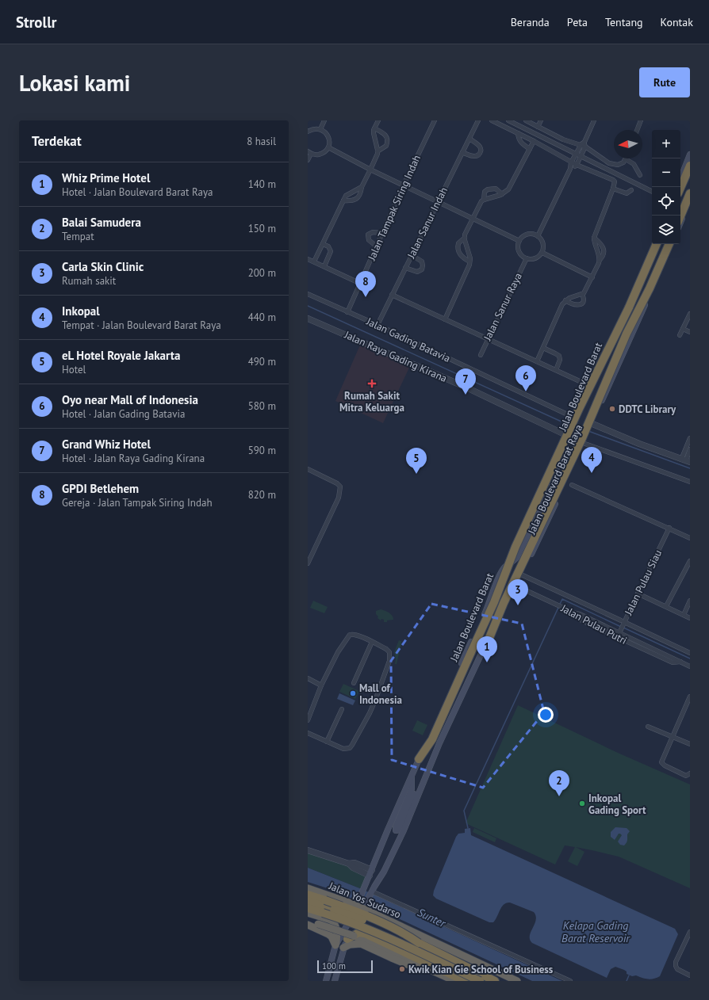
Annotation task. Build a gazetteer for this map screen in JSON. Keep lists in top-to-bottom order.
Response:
{
  "streets": {
    "highway": ["Jalan Yos Sudarso"],
    "main road": ["Jalan Boulevard Barat", "Jalan Boulevard Barat Raya"],
    "street": [
      "Jalan Tampak Siring Indah",
      "Jalan Sanur Indah",
      "Jalan Sanur Raya",
      "Jalan Gading Batavia",
      "Jalan Raya Gading Kirana",
      "Jalan Pulau Siau",
      "Jalan Pulau Putri"
    ]
  },
  "crossings": [
    ["Jalan Tampak Siring Indah", "Jalan Gading Batavia"],
    ["Jalan Sanur Indah", "Jalan Gading Batavia"],
    ["Jalan Gading Batavia", "Jalan Boulevard Barat"],
    ["Jalan Raya Gading Kirana", "Jalan Boulevard Barat"],
    ["Jalan Boulevard Barat Raya", "Jalan Pulau Putri"],
    ["Jalan Pulau Siau", "Jalan Pulau Putri"]
  ],
  "water": ["Sunter", "Kelapa Gading Barat Reservoir"],
  "places": {
    "health": ["Rumah Sakit Mitra Keluarga"],
    "other": [
      "DDTC Library",
      "Mall of Indonesia",
      "Inkopal Gading Sport",
      "Kwik Kian Gie School of Business"
    ]
  },
  "scale_bar": "100 m",
  "north": "left",
  "page": {
    "header": "Strollr",
    "nav": [
      "Beranda",
      "Peta",
      "Tentang",
      "Kontak"
    ],
    "buttons": "Rute",
    "title": "Lokasi kami",
    "heading": ["Terdekat", "8 hasil"],
    "map_buttons": ["+", "−"],
    "list": [
      {
        "mark": "1",
        "name": "Whiz Prime Hotel",
        "note": "Hotel · Jalan Boulevard Barat Raya",
        "value": "140 m"
      },
      {
        "mark": "2",
        "name": "Balai Samudera",
        "note": "Tempat",
        "value": "150 m"
      },
      {
        "mark": "3",
        "name": "Carla Skin Clinic",
        "note": "Rumah sakit",
        "value": "200 m"
      },
      {
        "mark": "4",
        "name": "Inkopal",
        "note": "Tempat · Jalan Boulevard Barat Raya",
        "value": "440 m"
      },
      {
        "mark": "5",
        "name": "eL Hotel Royale Jakarta",
        "note": "Hotel",
        "value": "490 m"
      },
      {
        "mark": "6",
        "name": "Oyo near Mall of Indonesia",
        "note": "Hotel · Jalan Gading Batavia",
        "value": "580 m"
      },
      {
        "mark": "7",
        "name": "Grand Whiz Hotel",
        "note": "Hotel · Jalan Raya Gading Kirana",
        "value": "590 m"
      },
      {
        "mark": "8",
        "name": "GPDI Betlehem",
        "note": "Gereja · Jalan Tampak Siring Indah",
        "value": "820 m"
      }
    ],
    "pins": [
      "8",
      "6",
      "7",
      "4",
      "5",
      "3",
      "1",
      "2"
    ],
    "scale": "100 m"
  }
}
